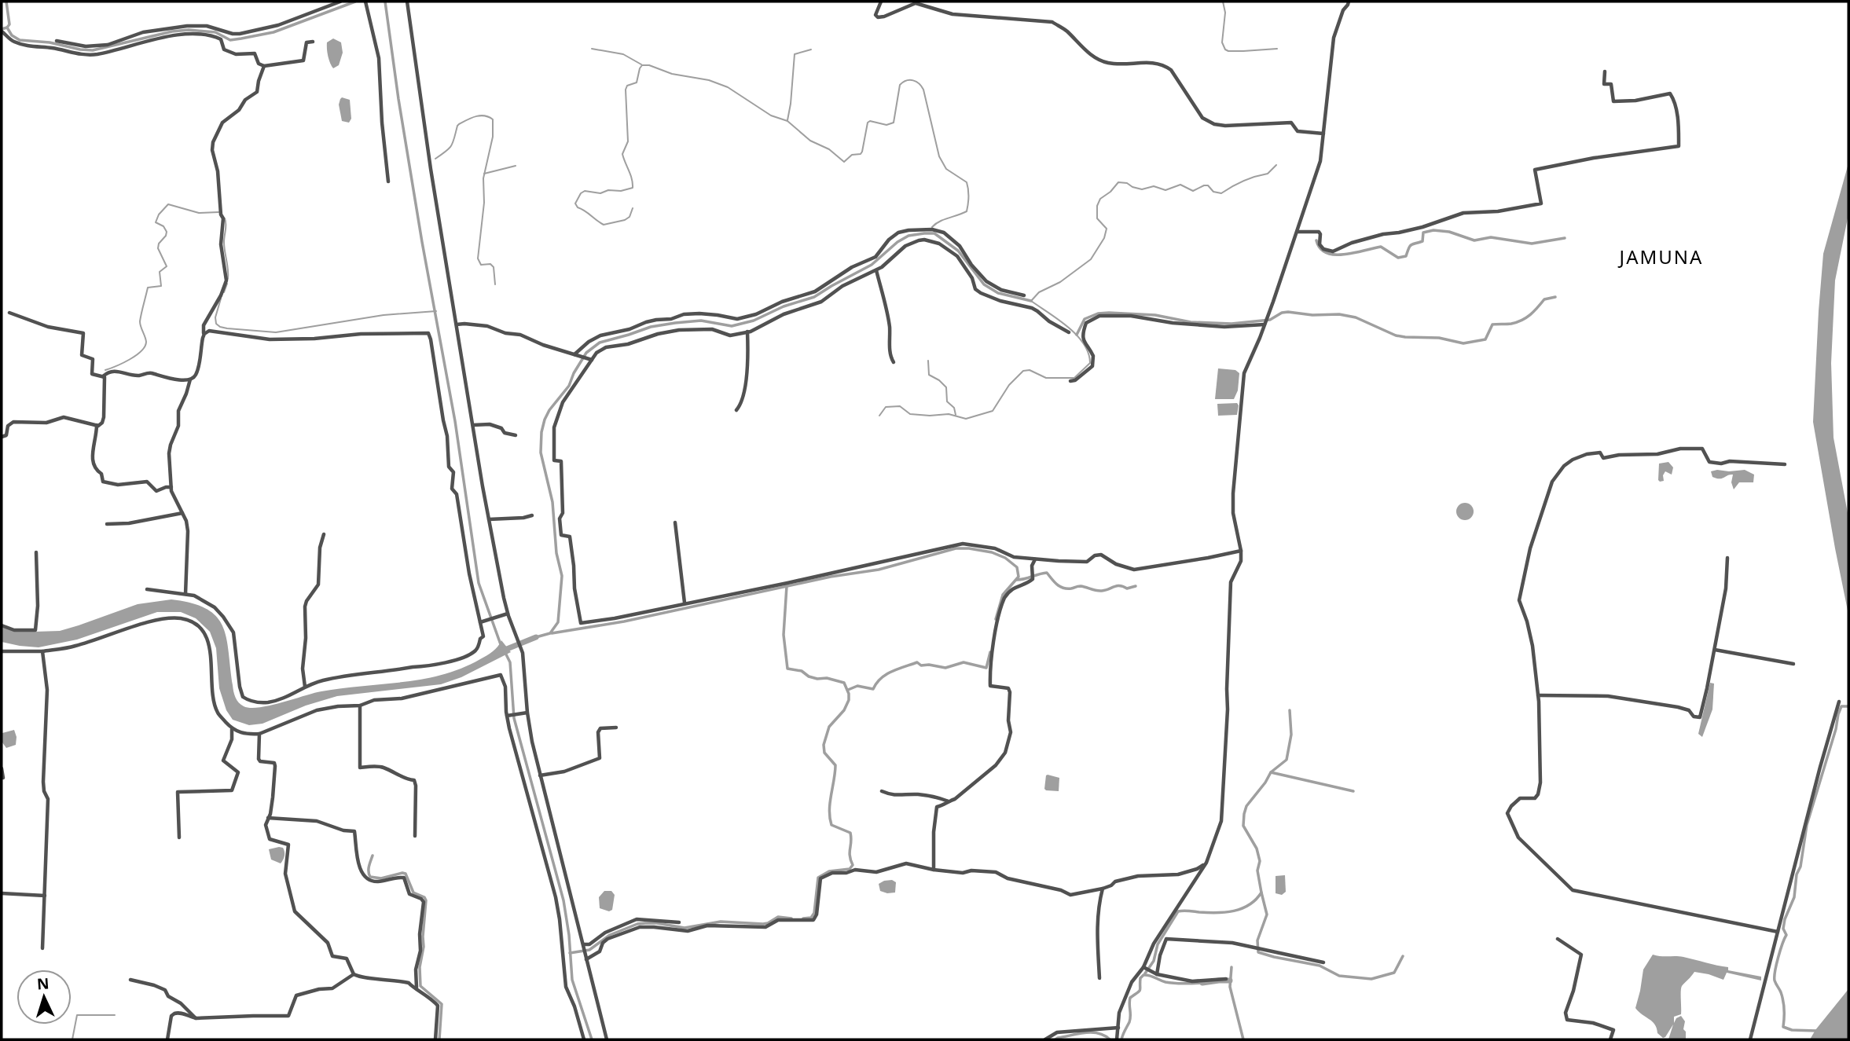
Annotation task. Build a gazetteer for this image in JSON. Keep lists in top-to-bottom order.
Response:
{
  "districts": ["JAMUNA"],
  "north": "top"
}
